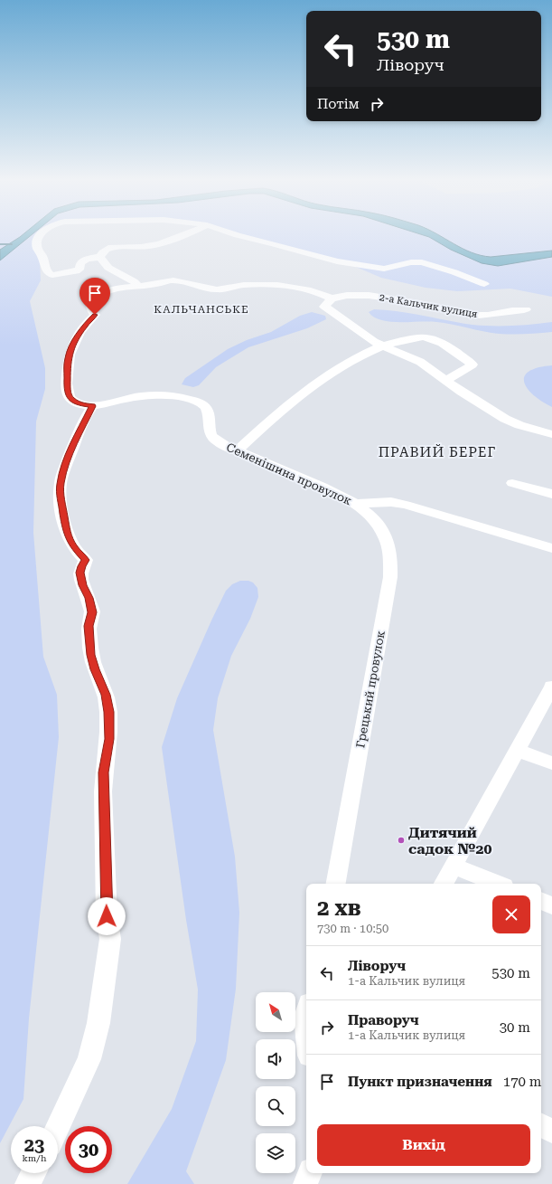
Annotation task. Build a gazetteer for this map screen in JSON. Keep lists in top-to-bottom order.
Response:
{
  "streets": {
    "street": ["2-а Кальчик вулиця", "Семенішина провулок", "Грецький провулок"]
  },
  "crossings": [
    ["2-а Кальчик вулиця", "Семенішина провулок"],
    ["Семенішина провулок", "Грецький провулок"]
  ],
  "districts": ["КАЛЬЧАНСЬКЕ", "ПРАВИЙ БЕРЕГ"],
  "places": ["Дитячий садок №20"],
  "north": "top left",
  "page": {
    "turn": ["530 m", "Ліворуч"],
    "then": "Потім",
    "heading": ["2 хв", "730 m · 10:50"],
    "list": [
      {
        "name": "Ліворуч",
        "note": "1-а Кальчик вулиця",
        "value": "530 m"
      },
      {
        "name": "Праворуч",
        "note": "1-а Кальчик вулиця",
        "value": "30 m"
      },
      {
        "name": "Пункт призначення",
        "value": "170 m"
      }
    ],
    "buttons": "Вихід",
    "speed": "23 km/h",
    "limit": "30"
  }
}
